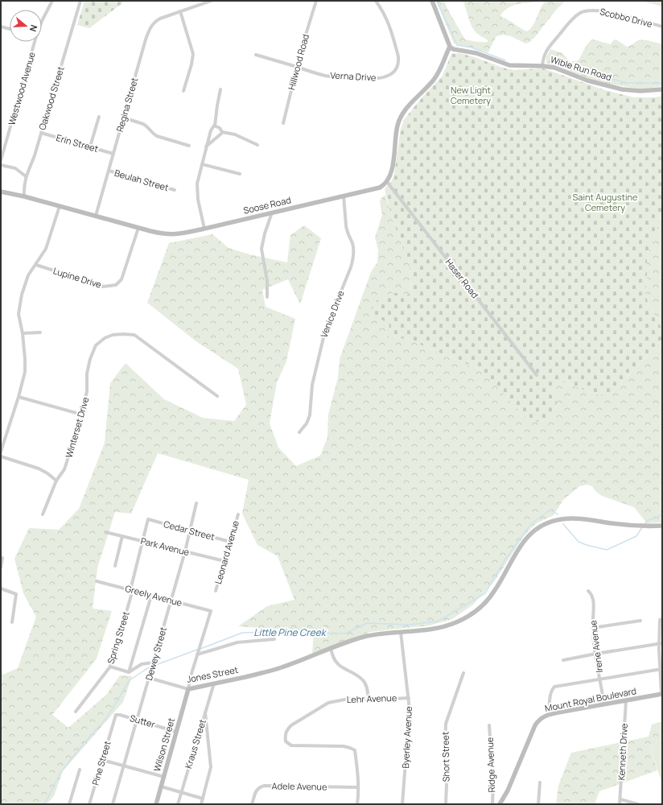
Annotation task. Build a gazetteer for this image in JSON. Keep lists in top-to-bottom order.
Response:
{
  "streets": {
    "street": [
      "Scobbo Drive",
      "Hillwood Road",
      "Wible Run Road",
      "Verna Drive",
      "Westwood Avenue",
      "Oakwood Street",
      "Regina Street",
      "Erin Street",
      "Beulah Street",
      "Soose Road",
      "Lupine Drive",
      "Haser Road",
      "Venice Drive",
      "Winterset Drive",
      "Cedar Street",
      "Park Avenue",
      "Leonard Avenue",
      "Greely Avenue",
      "Spring Street",
      "Irene Avenue",
      "Dewey Street",
      "Jones Street",
      "Lehr Avenue",
      "Mount Royal Boulevard",
      "Sutter",
      "Byerley Avenue",
      "Kraus Street",
      "Wilson Street",
      "Kenneth Drive",
      "Short Street",
      "Pine Street",
      "Ridge Avenue",
      "Adele Avenue"
    ]
  },
  "crossings": [
    ["Scobbo Drive", "Wible Run Road"],
    ["Hillwood Road", "Verna Drive"],
    ["Oakwood Street", "Erin Street"],
    ["Oakwood Street", "Soose Road"],
    ["Regina Street", "Erin Street"],
    ["Regina Street", "Beulah Street"],
    ["Regina Street", "Soose Road"],
    ["Soose Road", "Lupine Drive"],
    ["Soose Road", "Haser Road"],
    ["Soose Road", "Venice Drive"],
    ["Cedar Street", "Leonard Avenue"],
    ["Cedar Street", "Spring Street"],
    ["Cedar Street", "Dewey Street"],
    ["Park Avenue", "Leonard Avenue"],
    ["Park Avenue", "Spring Street"],
    ["Park Avenue", "Dewey Street"],
    ["Greely Avenue", "Spring Street"],
    ["Greely Avenue", "Dewey Street"],
    ["Irene Avenue", "Mount Royal Boulevard"],
    ["Dewey Street", "Jones Street"],
    ["Dewey Street", "Sutter"],
    ["Jones Street", "Byerley Avenue"],
    ["Jones Street", "Kraus Street"],
    ["Jones Street", "Wilson Street"],
    ["Lehr Avenue", "Byerley Avenue"],
    ["Lehr Avenue", "Adele Avenue"],
    ["Mount Royal Boulevard", "Kenneth Drive"],
    ["Sutter", "Wilson Street"],
    ["Sutter", "Pine Street"]
  ],
  "water": ["Little Pine Creek"],
  "parks": ["New Light Cemetery", "Saint Augustine Cemetery"],
  "north": "right"
}
